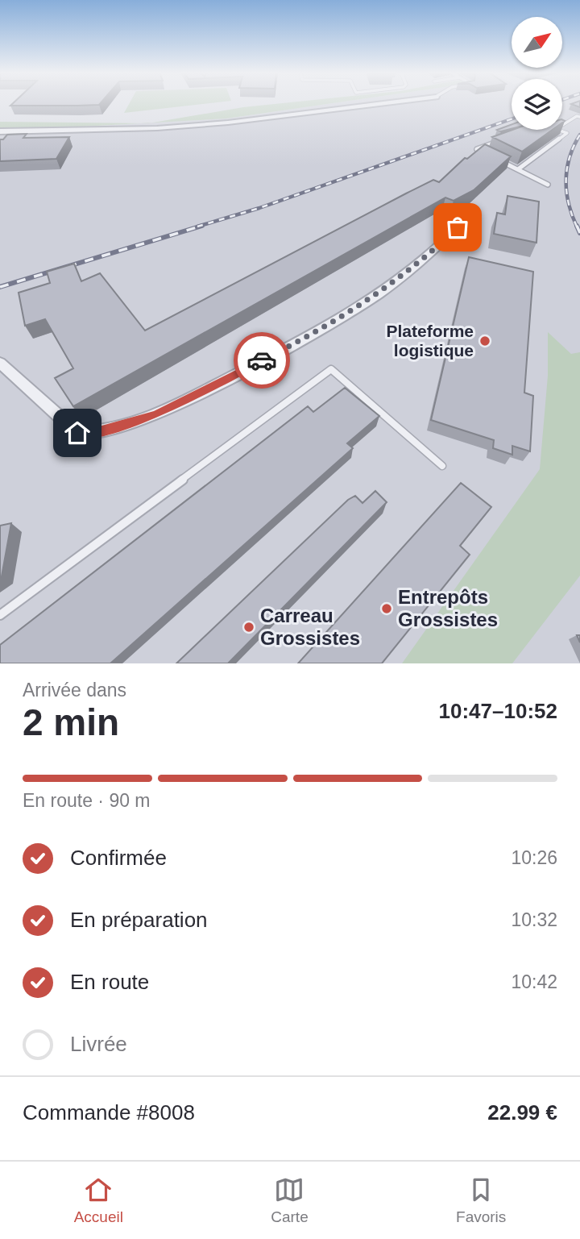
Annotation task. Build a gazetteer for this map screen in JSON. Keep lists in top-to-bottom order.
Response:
{
  "places": ["Plateforme logistique", "Entrepôts Grossistes", "Carreau Grossistes"],
  "north": "top right",
  "page": {
    "heading": ["2 min", "Arrivée dans", "10:47–10:52"],
    "panel": ["Commande #8008", "22.99 €"],
    "bar": "En route · 90 m",
    "list": [
      ["Confirmée", "10:26"],
      ["En préparation", "10:32"],
      ["En route", "10:42"],
      "Livrée"
    ],
    "tabs": ["Accueil", "Carte", "Favoris"]
  }
}
